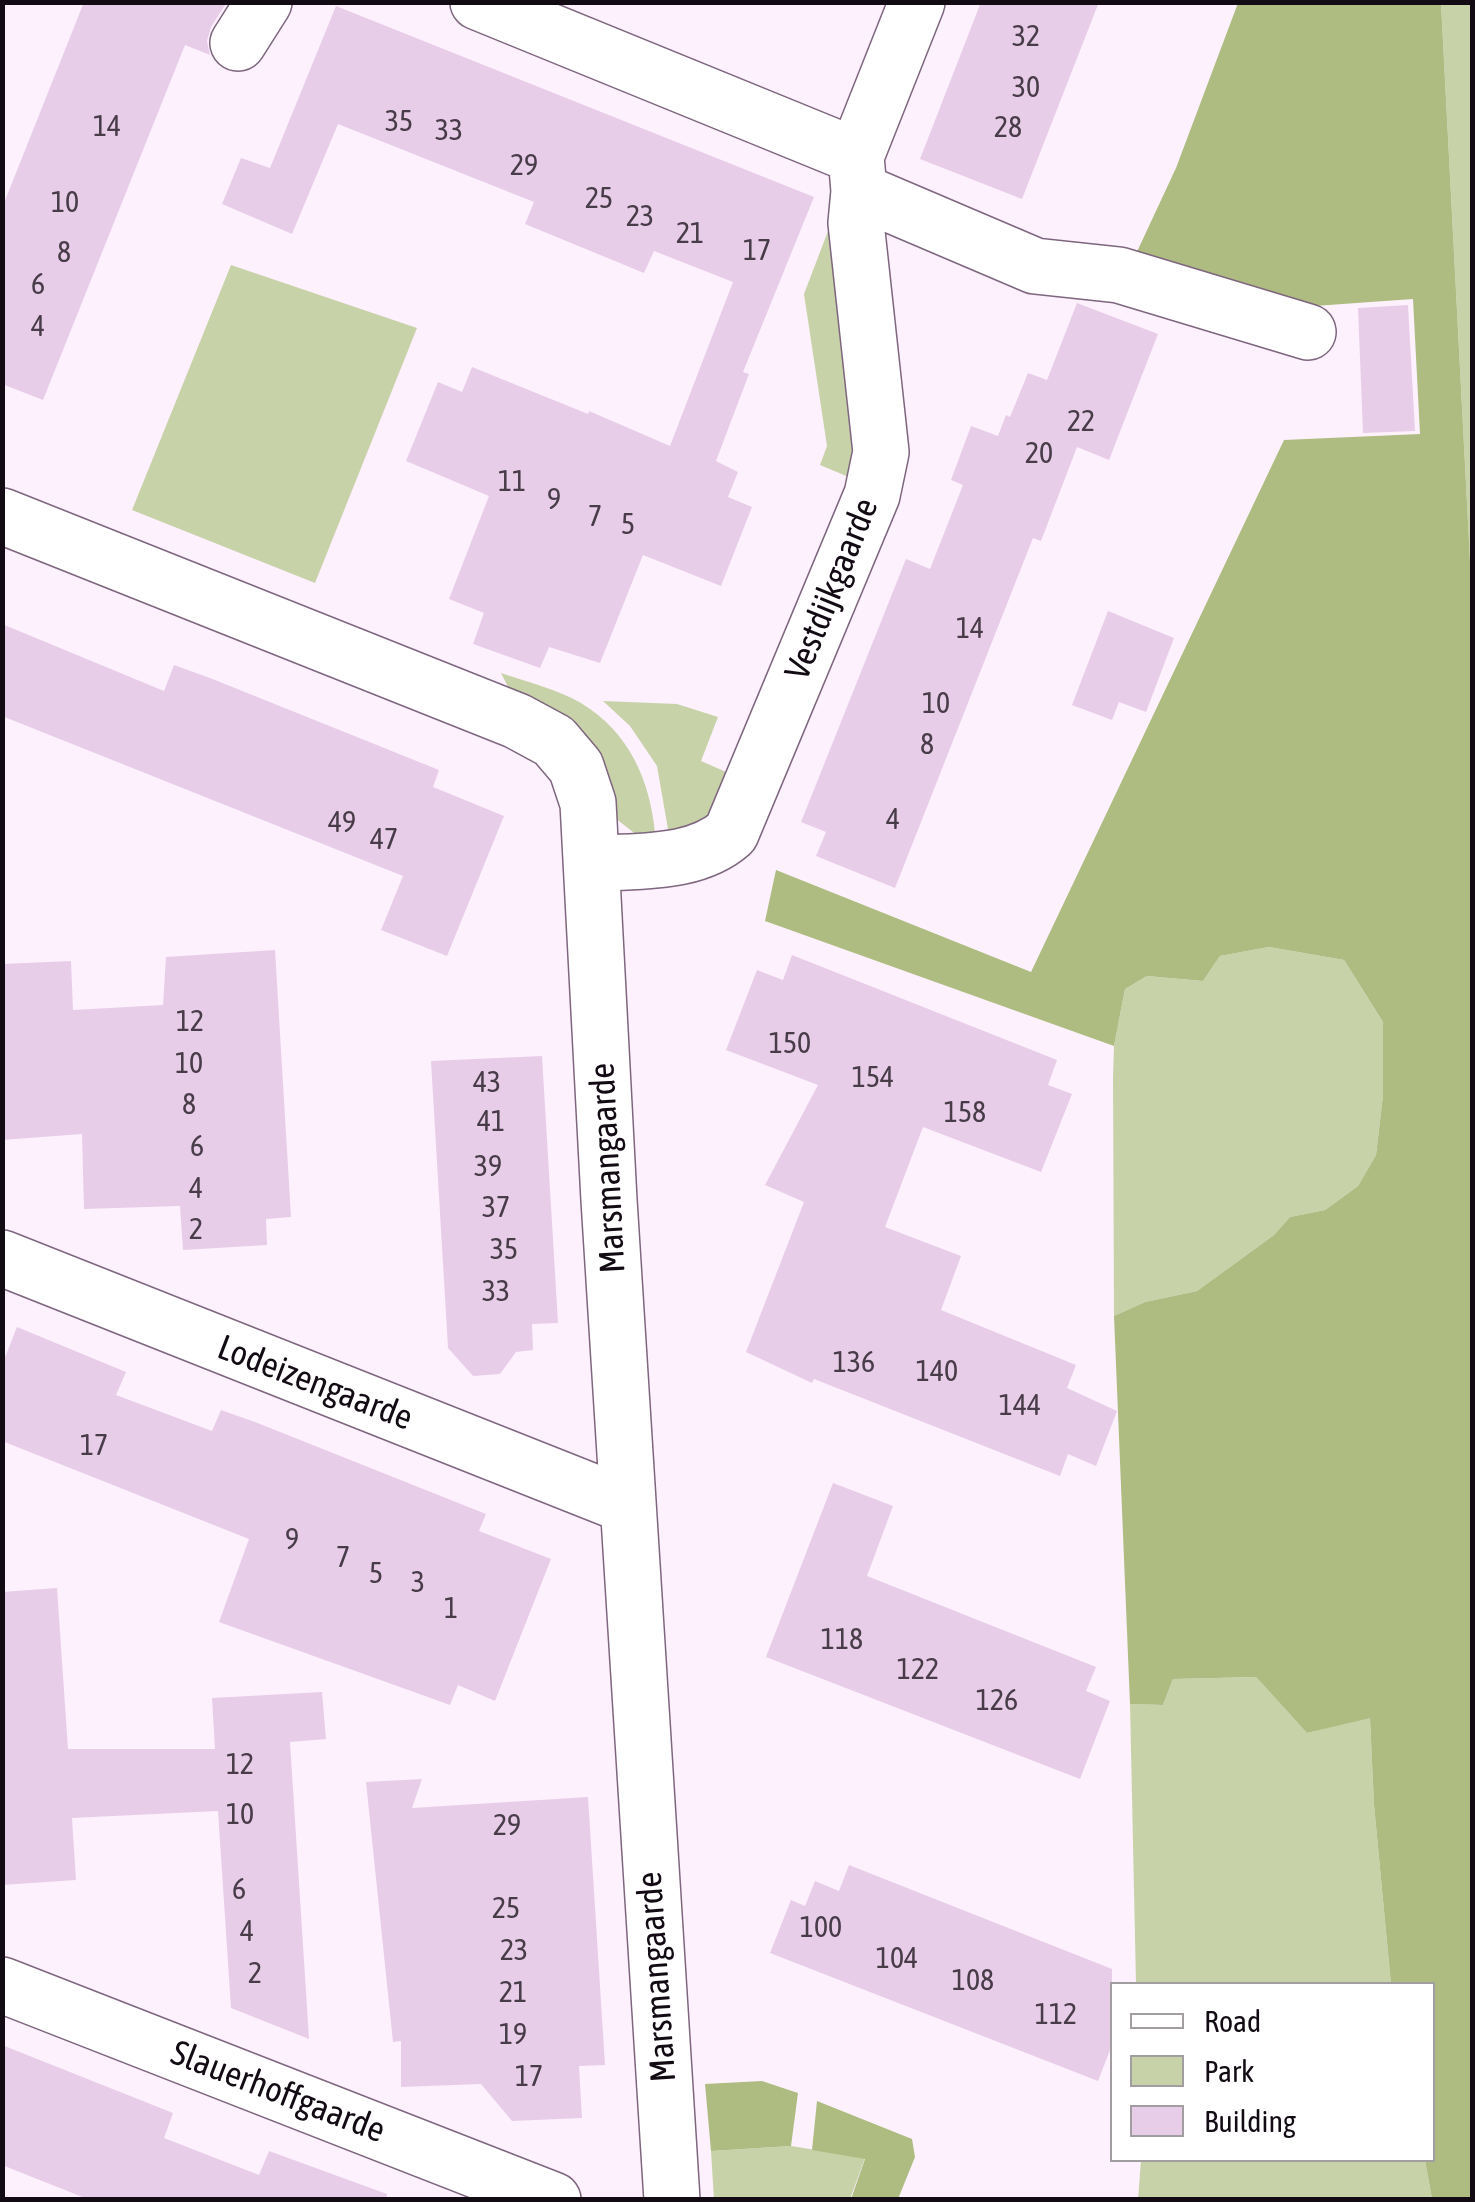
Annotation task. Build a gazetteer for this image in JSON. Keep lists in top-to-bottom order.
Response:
{
  "streets": {
    "street": [
      "Vestdijkgaarde",
      "Marsmangaarde",
      "Lodeizengaarde",
      "Slauerhoffgaarde"
    ]
  },
  "crossings": [
    ["Vestdijkgaarde", "Marsmangaarde"],
    ["Marsmangaarde", "Lodeizengaarde"]
  ],
  "house_numbers": [
    "32",
    "30",
    "35",
    "14",
    "28",
    "33",
    "29",
    "25",
    "10",
    "23",
    "21",
    "17",
    "8",
    "6",
    "4",
    "22",
    "20",
    "11",
    "9",
    "7",
    "5",
    "14",
    "10",
    "8",
    "4",
    "49",
    "47",
    "12",
    "150",
    "10",
    "154",
    "43",
    "8",
    "158",
    "41",
    "6",
    "39",
    "4",
    "37",
    "2",
    "35",
    "33",
    "136",
    "140",
    "144",
    "17",
    "9",
    "7",
    "5",
    "3",
    "1",
    "118",
    "122",
    "126",
    "12",
    "10",
    "29",
    "6",
    "25",
    "100",
    "4",
    "23",
    "104",
    "2",
    "108",
    "21",
    "112",
    "19",
    "17"
  ],
  "legend": ["Road", "Park", "Building"]
}
